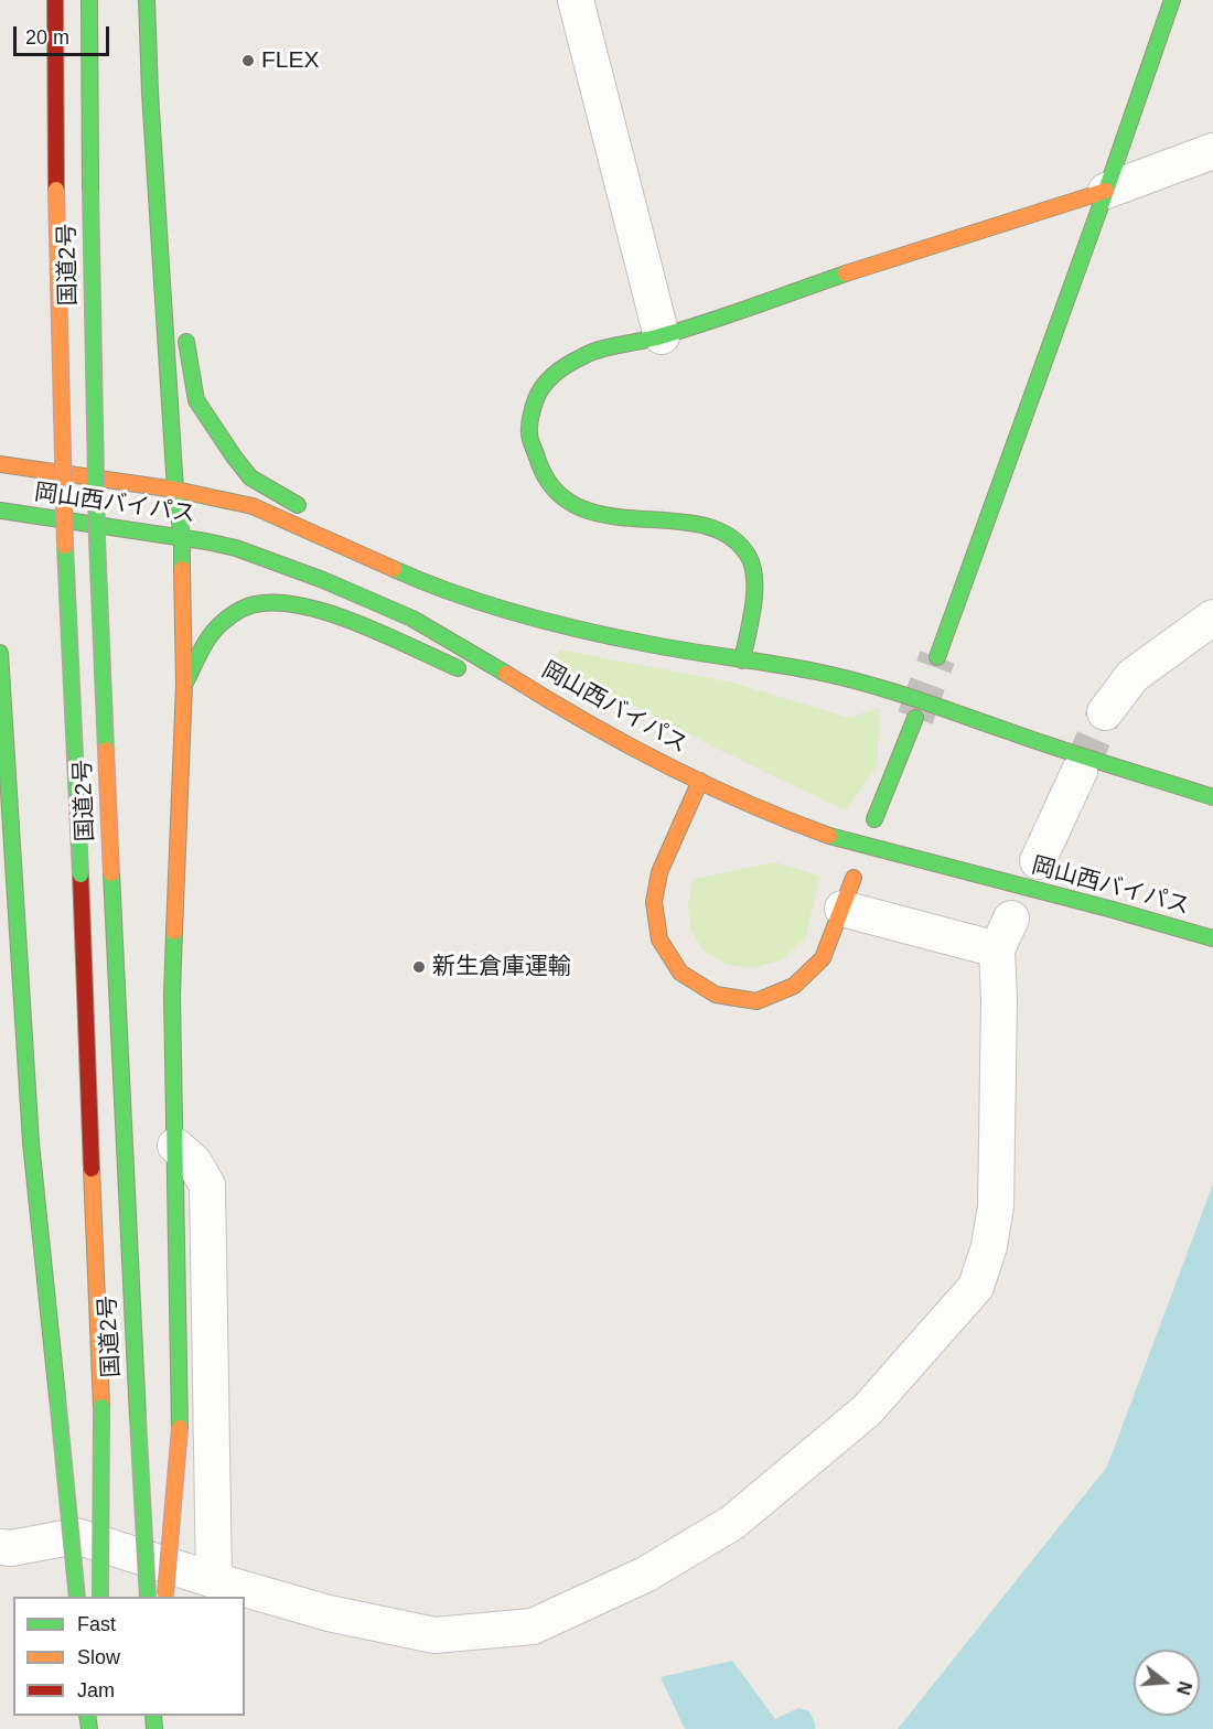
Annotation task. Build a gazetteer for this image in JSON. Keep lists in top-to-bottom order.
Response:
{
  "streets": {
    "main road": ["国道2号", "岡山西バイパス"]
  },
  "places": ["FLEX", "新生倉庫運輸"],
  "legend": ["Fast", "Slow", "Jam"],
  "scale_bar": "20 m",
  "north": "right"
}
